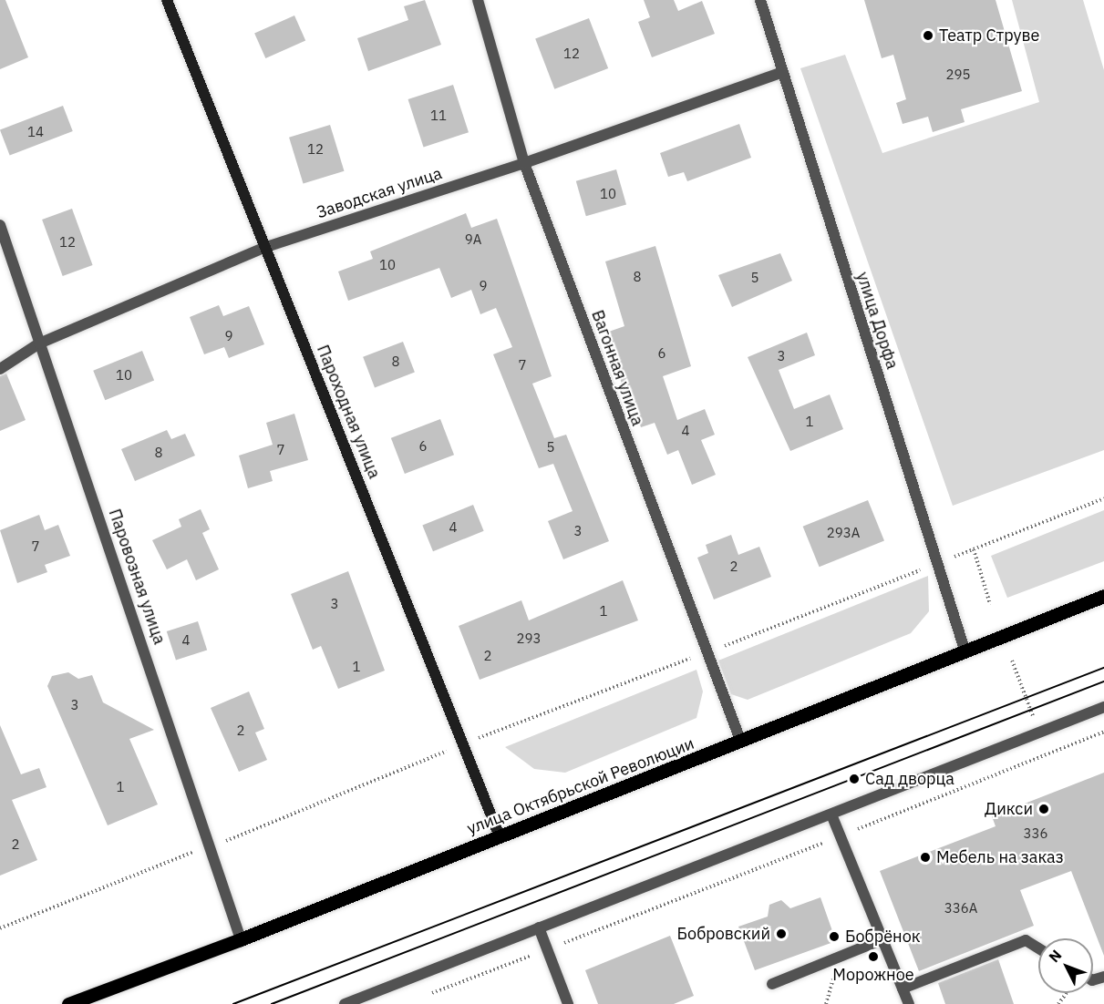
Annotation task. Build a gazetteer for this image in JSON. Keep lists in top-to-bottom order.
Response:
{
  "streets": {
    "main road": ["Пароходная улица", "улица Октябрьской Революции"],
    "street": [
      "Заводская улица",
      "улица Дорфа",
      "Вагонная улица",
      "Паровозная улица"
    ]
  },
  "crossings": [
    ["Заводская улица", "улица Дорфа"],
    ["Заводская улица", "Вагонная улица"],
    ["Заводская улица", "Пароходная улица"],
    ["Заводская улица", "Паровозная улица"],
    ["улица Дорфа", "улица Октябрьской Революции"],
    ["Вагонная улица", "улица Октябрьской Революции"],
    ["Пароходная улица", "улица Октябрьской Революции"],
    ["Паровозная улица", "улица Октябрьской Революции"]
  ],
  "places": [
    "Театр Струве",
    "Сад дворца",
    "Дикси",
    "Мебель на заказ",
    "Бобровский",
    "Бобрёнок",
    "Морожное"
  ],
  "house_numbers": [
    "12",
    "295",
    "11",
    "14",
    "12",
    "10",
    "9А",
    "12",
    "10",
    "8",
    "5",
    "9",
    "9",
    "6",
    "3",
    "8",
    "7",
    "10",
    "1",
    "4",
    "6",
    "5",
    "7",
    "8",
    "4",
    "3",
    "293А",
    "7",
    "2",
    "3",
    "1",
    "293",
    "4",
    "2",
    "1",
    "3",
    "2",
    "1",
    "336",
    "2",
    "336А"
  ],
  "north": "top left"
}
